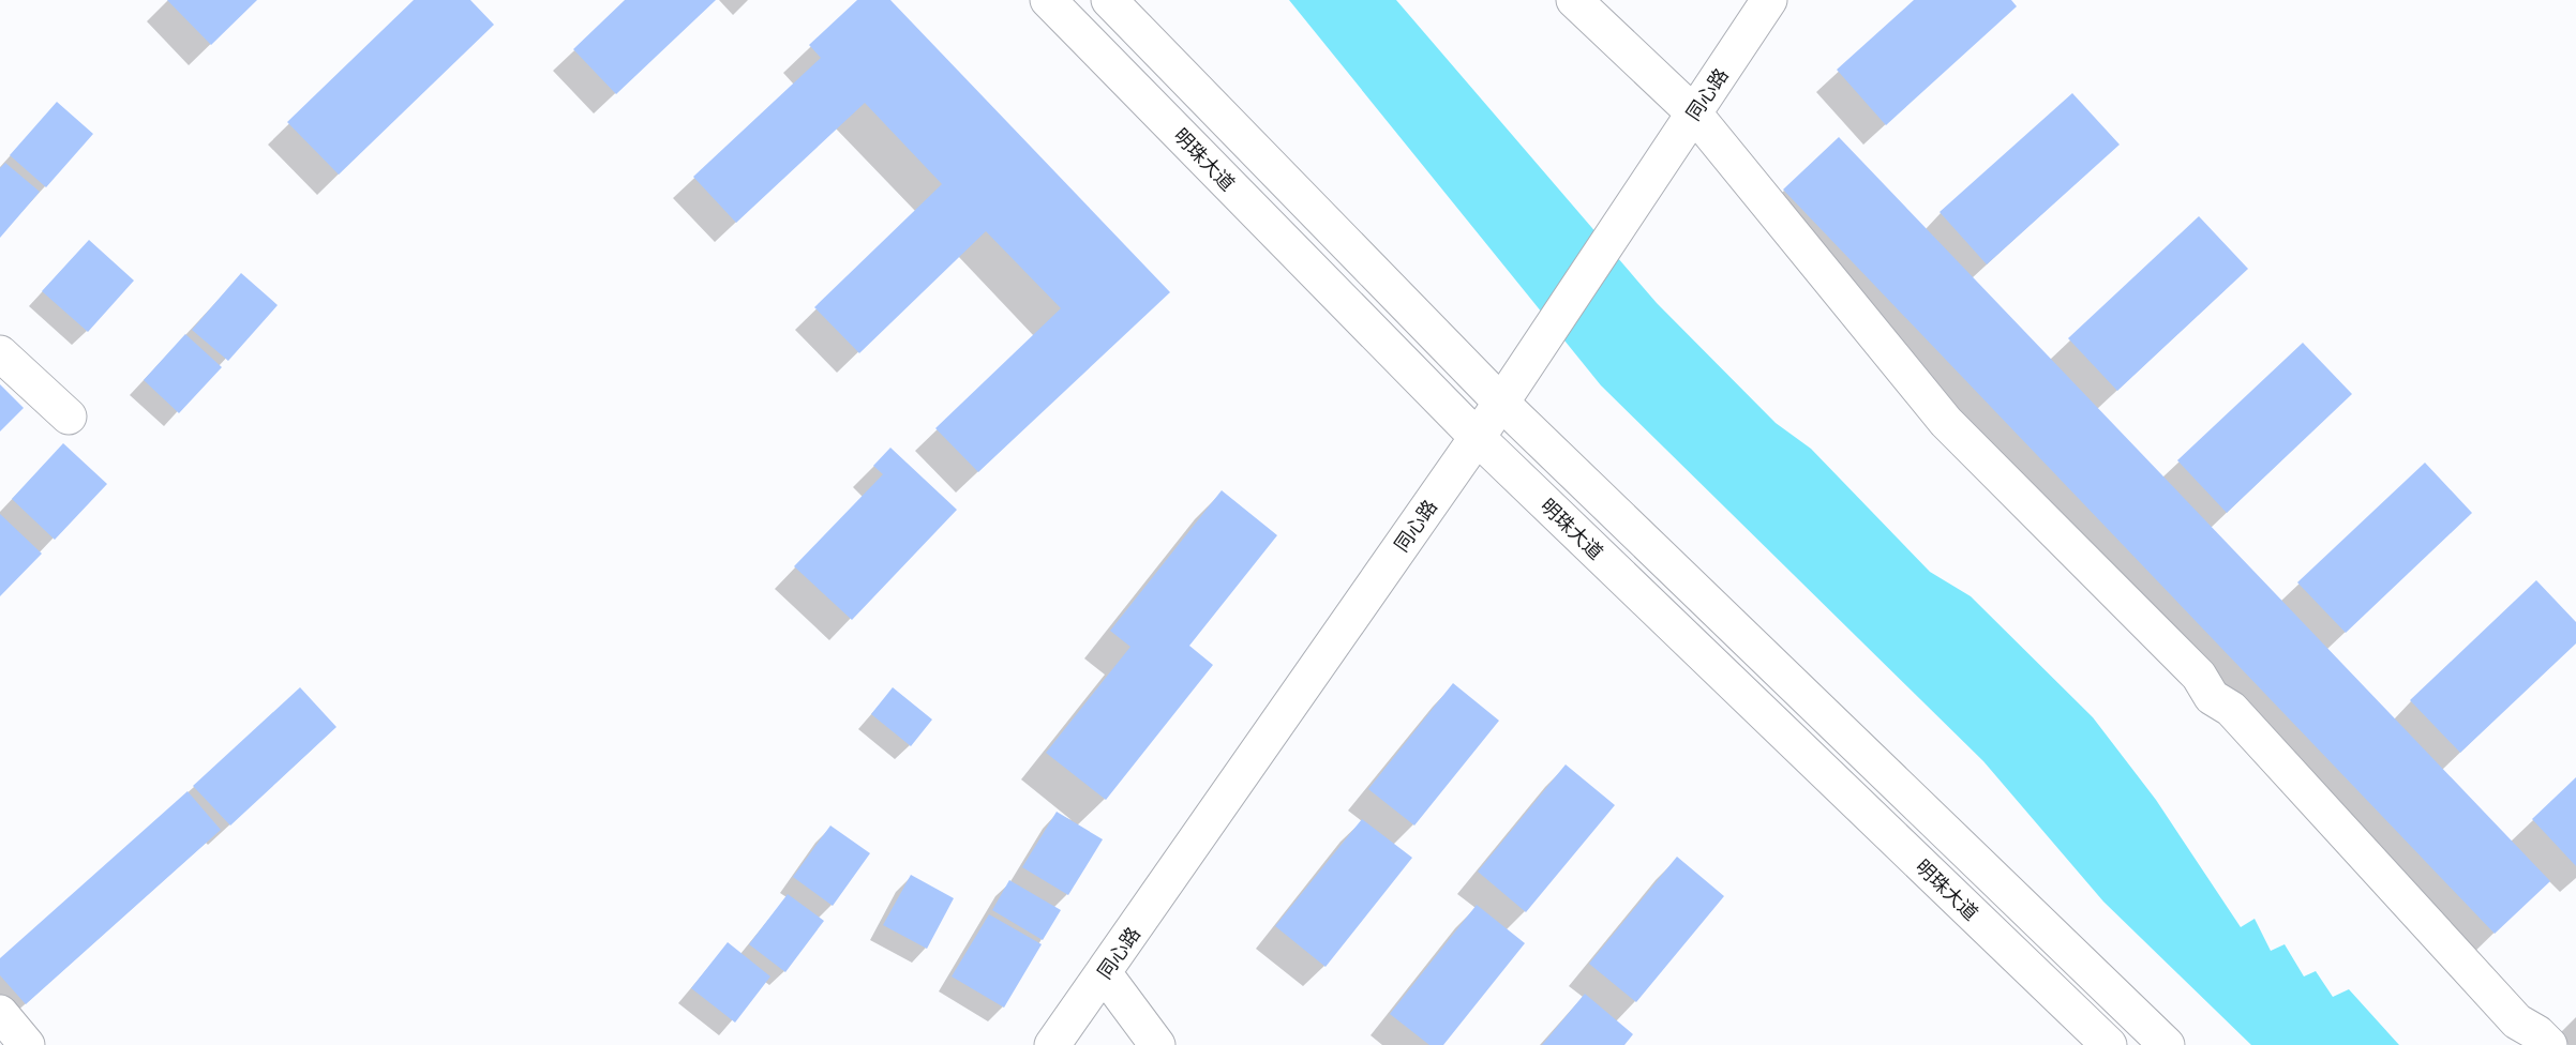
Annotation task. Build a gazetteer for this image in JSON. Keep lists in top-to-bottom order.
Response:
{
  "streets": {
    "main road": ["同心路", "明珠大道"]
  },
  "crossings": [
    ["同心路", "明珠大道"]
  ]
}
